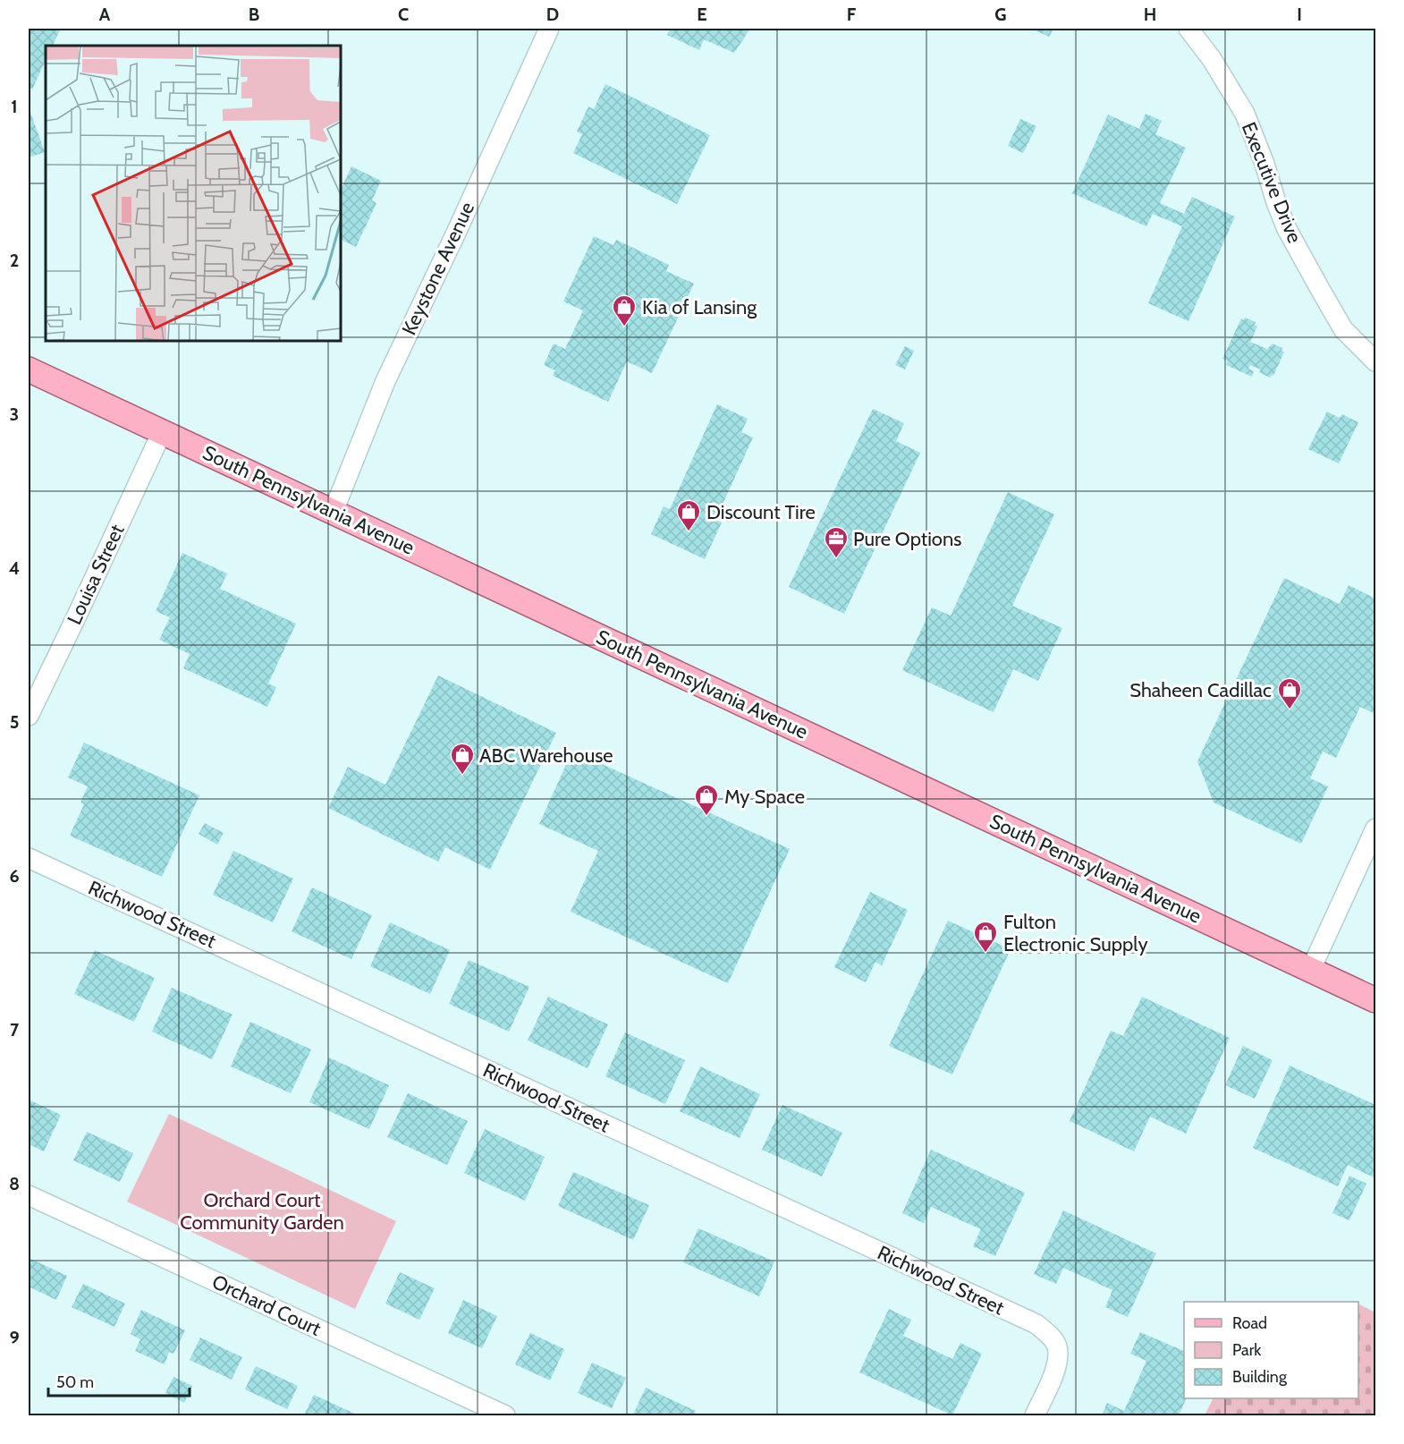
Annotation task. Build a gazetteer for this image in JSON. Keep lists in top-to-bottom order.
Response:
{
  "streets": {
    "main road": ["South Pennsylvania Avenue"],
    "street": [
      "Executive Drive",
      "Keystone Avenue",
      "Louisa Street",
      "Richwood Street",
      "Orchard Court"
    ]
  },
  "crossings": [
    ["Keystone Avenue", "South Pennsylvania Avenue"],
    ["South Pennsylvania Avenue", "Louisa Street"]
  ],
  "parks": ["Orchard Court Community Garden"],
  "places": {
    "shop": [
      "Kia of Lansing",
      "Discount Tire",
      "Shaheen Cadillac",
      "ABC Warehouse",
      "My Space",
      "Fulton Electronic Supply"
    ],
    "office": ["Pure Options"]
  },
  "legend": ["Road", "Park", "Building"],
  "scale_bar": "50 m",
  "grid": {
    "columns": [
      "A",
      "B",
      "C",
      "D",
      "E",
      "F",
      "G",
      "H",
      "I"
    ],
    "rows": [
      "1",
      "2",
      "3",
      "4",
      "5",
      "6",
      "7",
      "8",
      "9"
    ]
  }
}
